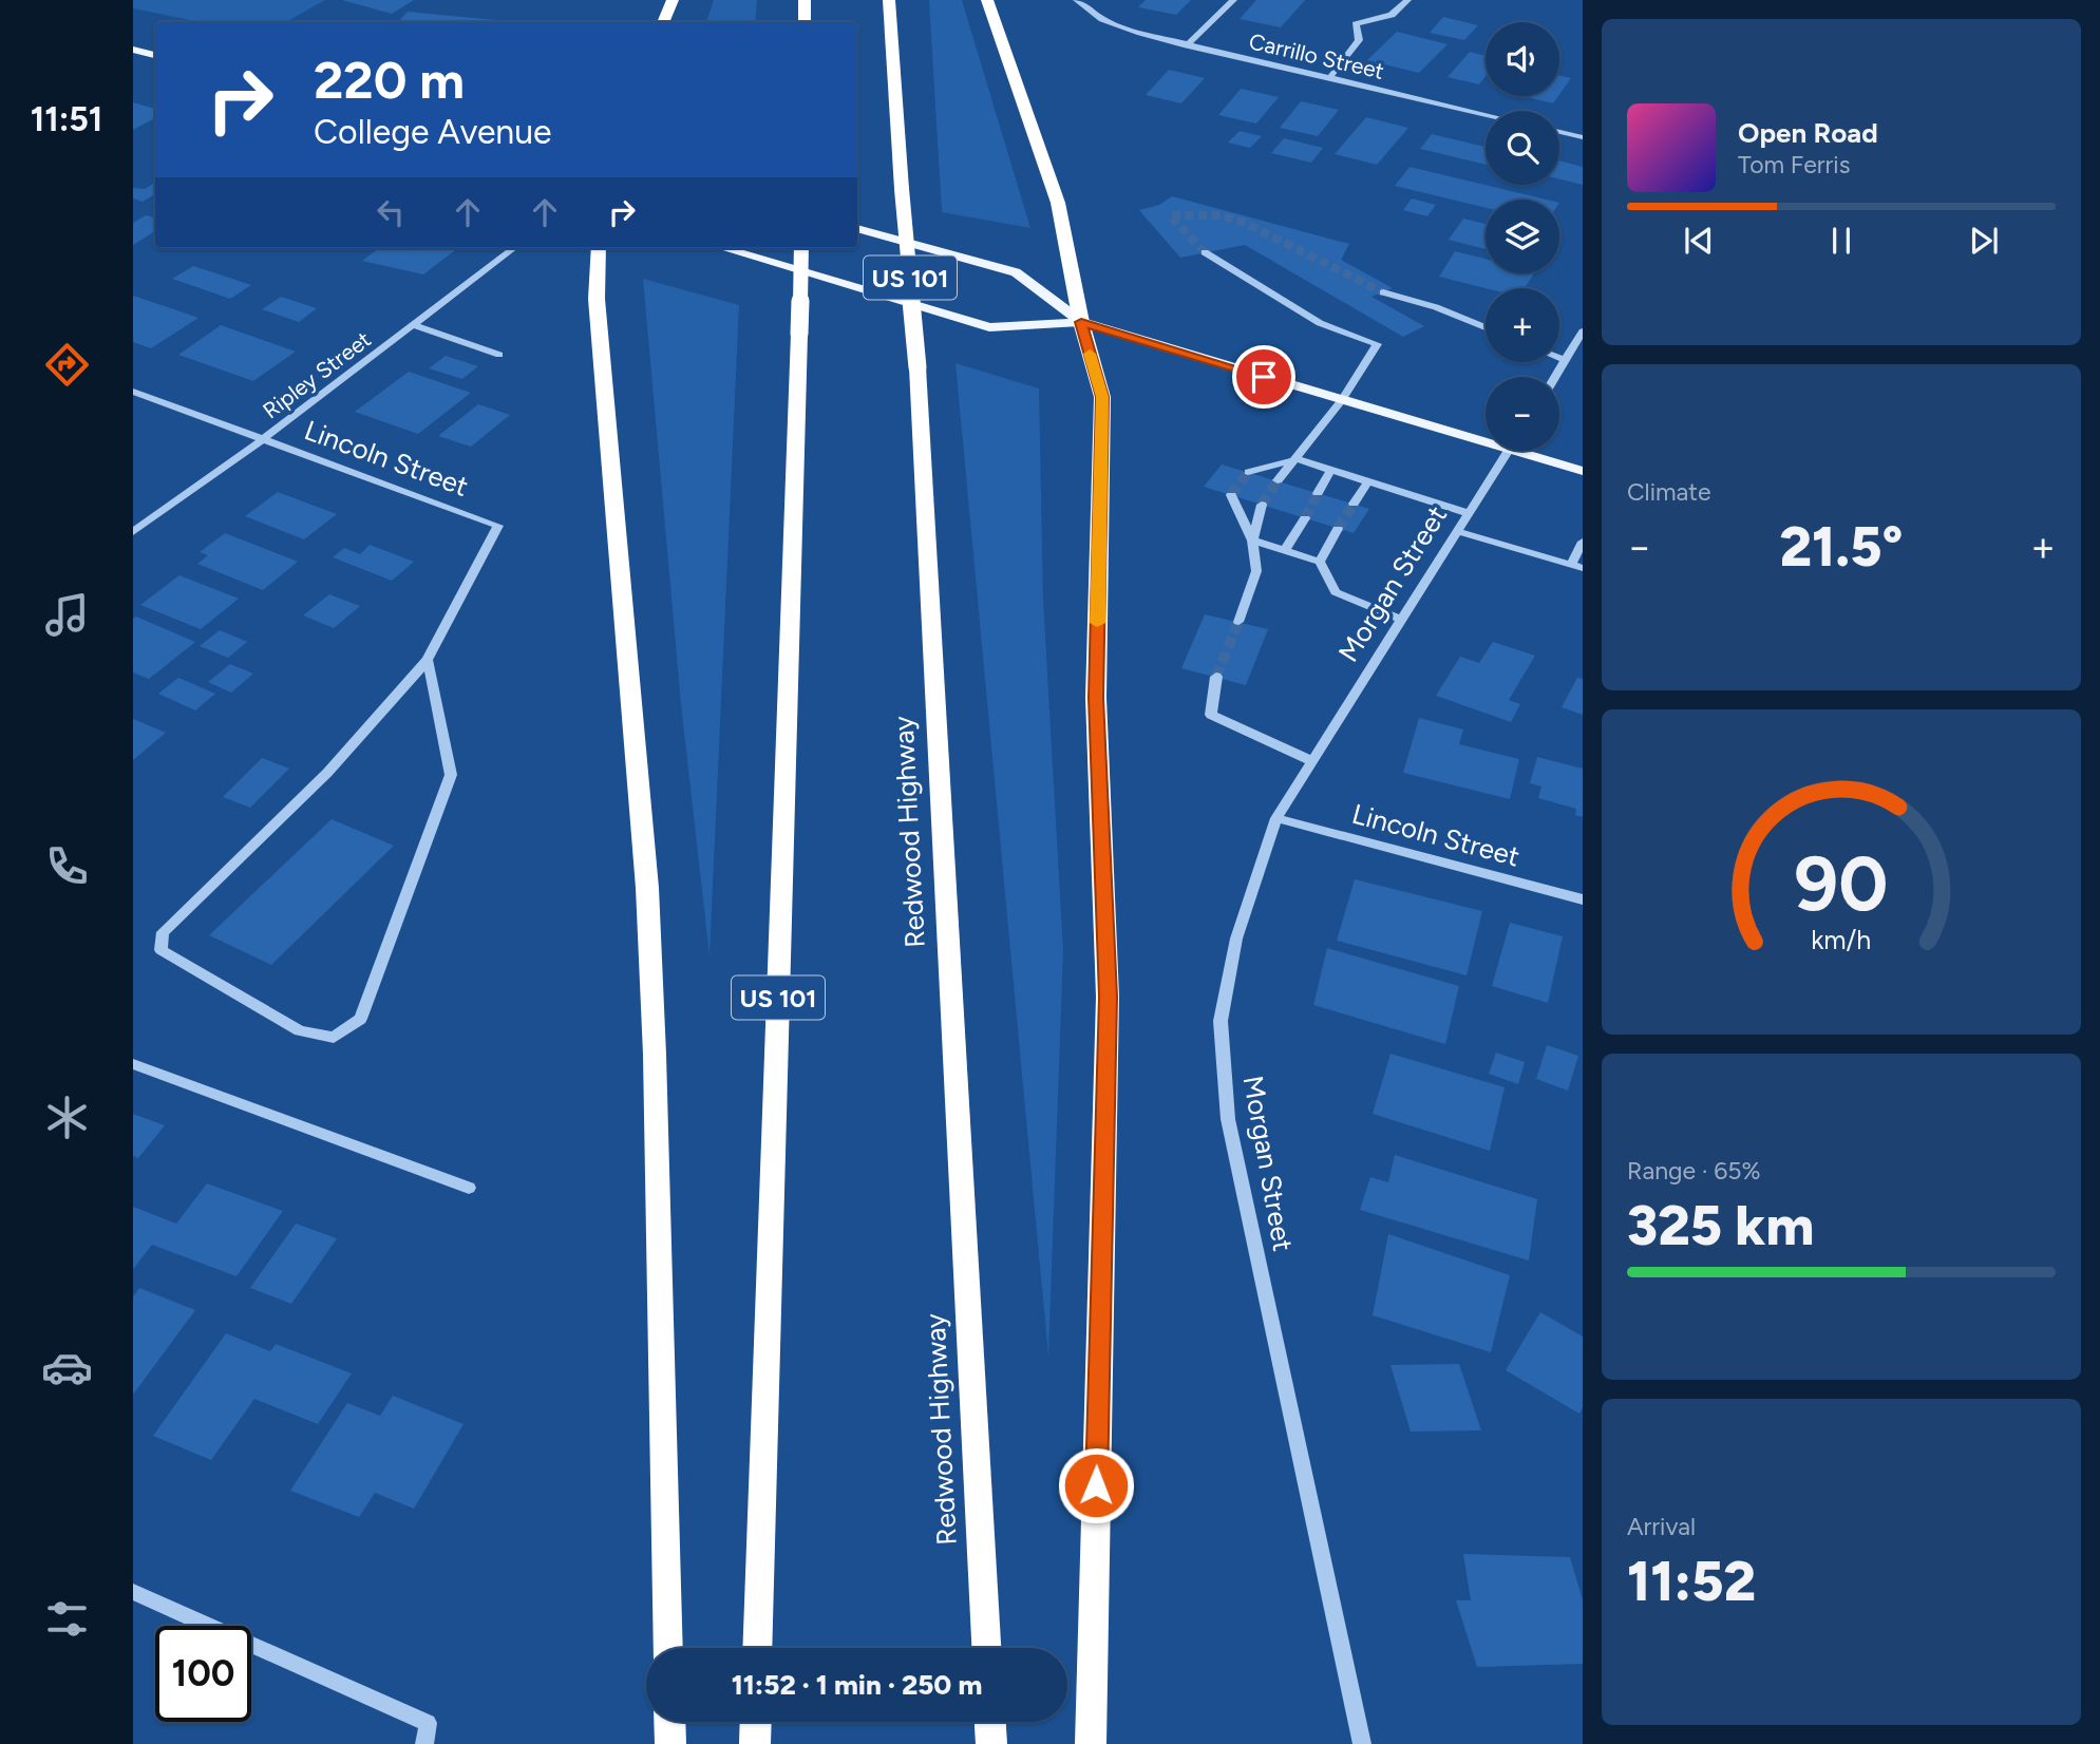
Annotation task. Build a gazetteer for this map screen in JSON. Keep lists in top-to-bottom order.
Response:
{
  "streets": {
    "highway": ["US 101", "Redwood Highway"],
    "street": [
      "Carrillo Street",
      "Ripley Street",
      "Lincoln Street",
      "Morgan Street"
    ]
  },
  "crossings": [
    ["Ripley Street", "Lincoln Street"],
    ["Lincoln Street", "Morgan Street"]
  ],
  "page": {
    "tabs": "11:51",
    "map_buttons": ["+", "−"],
    "turn": ["220 m", "College Avenue"],
    "song": ["Open Road", "Tom Ferris"],
    "tile": [
      "Climate",
      ["Range · 65%", "325 km"],
      ["Arrival", "11:52"]
    ],
    "heat": ["−", "21.5°", "+"],
    "limit": "100",
    "trip": "11:52 · 1 min · 250 m",
    "gauge": ["90", "km/h"]
  }
}
